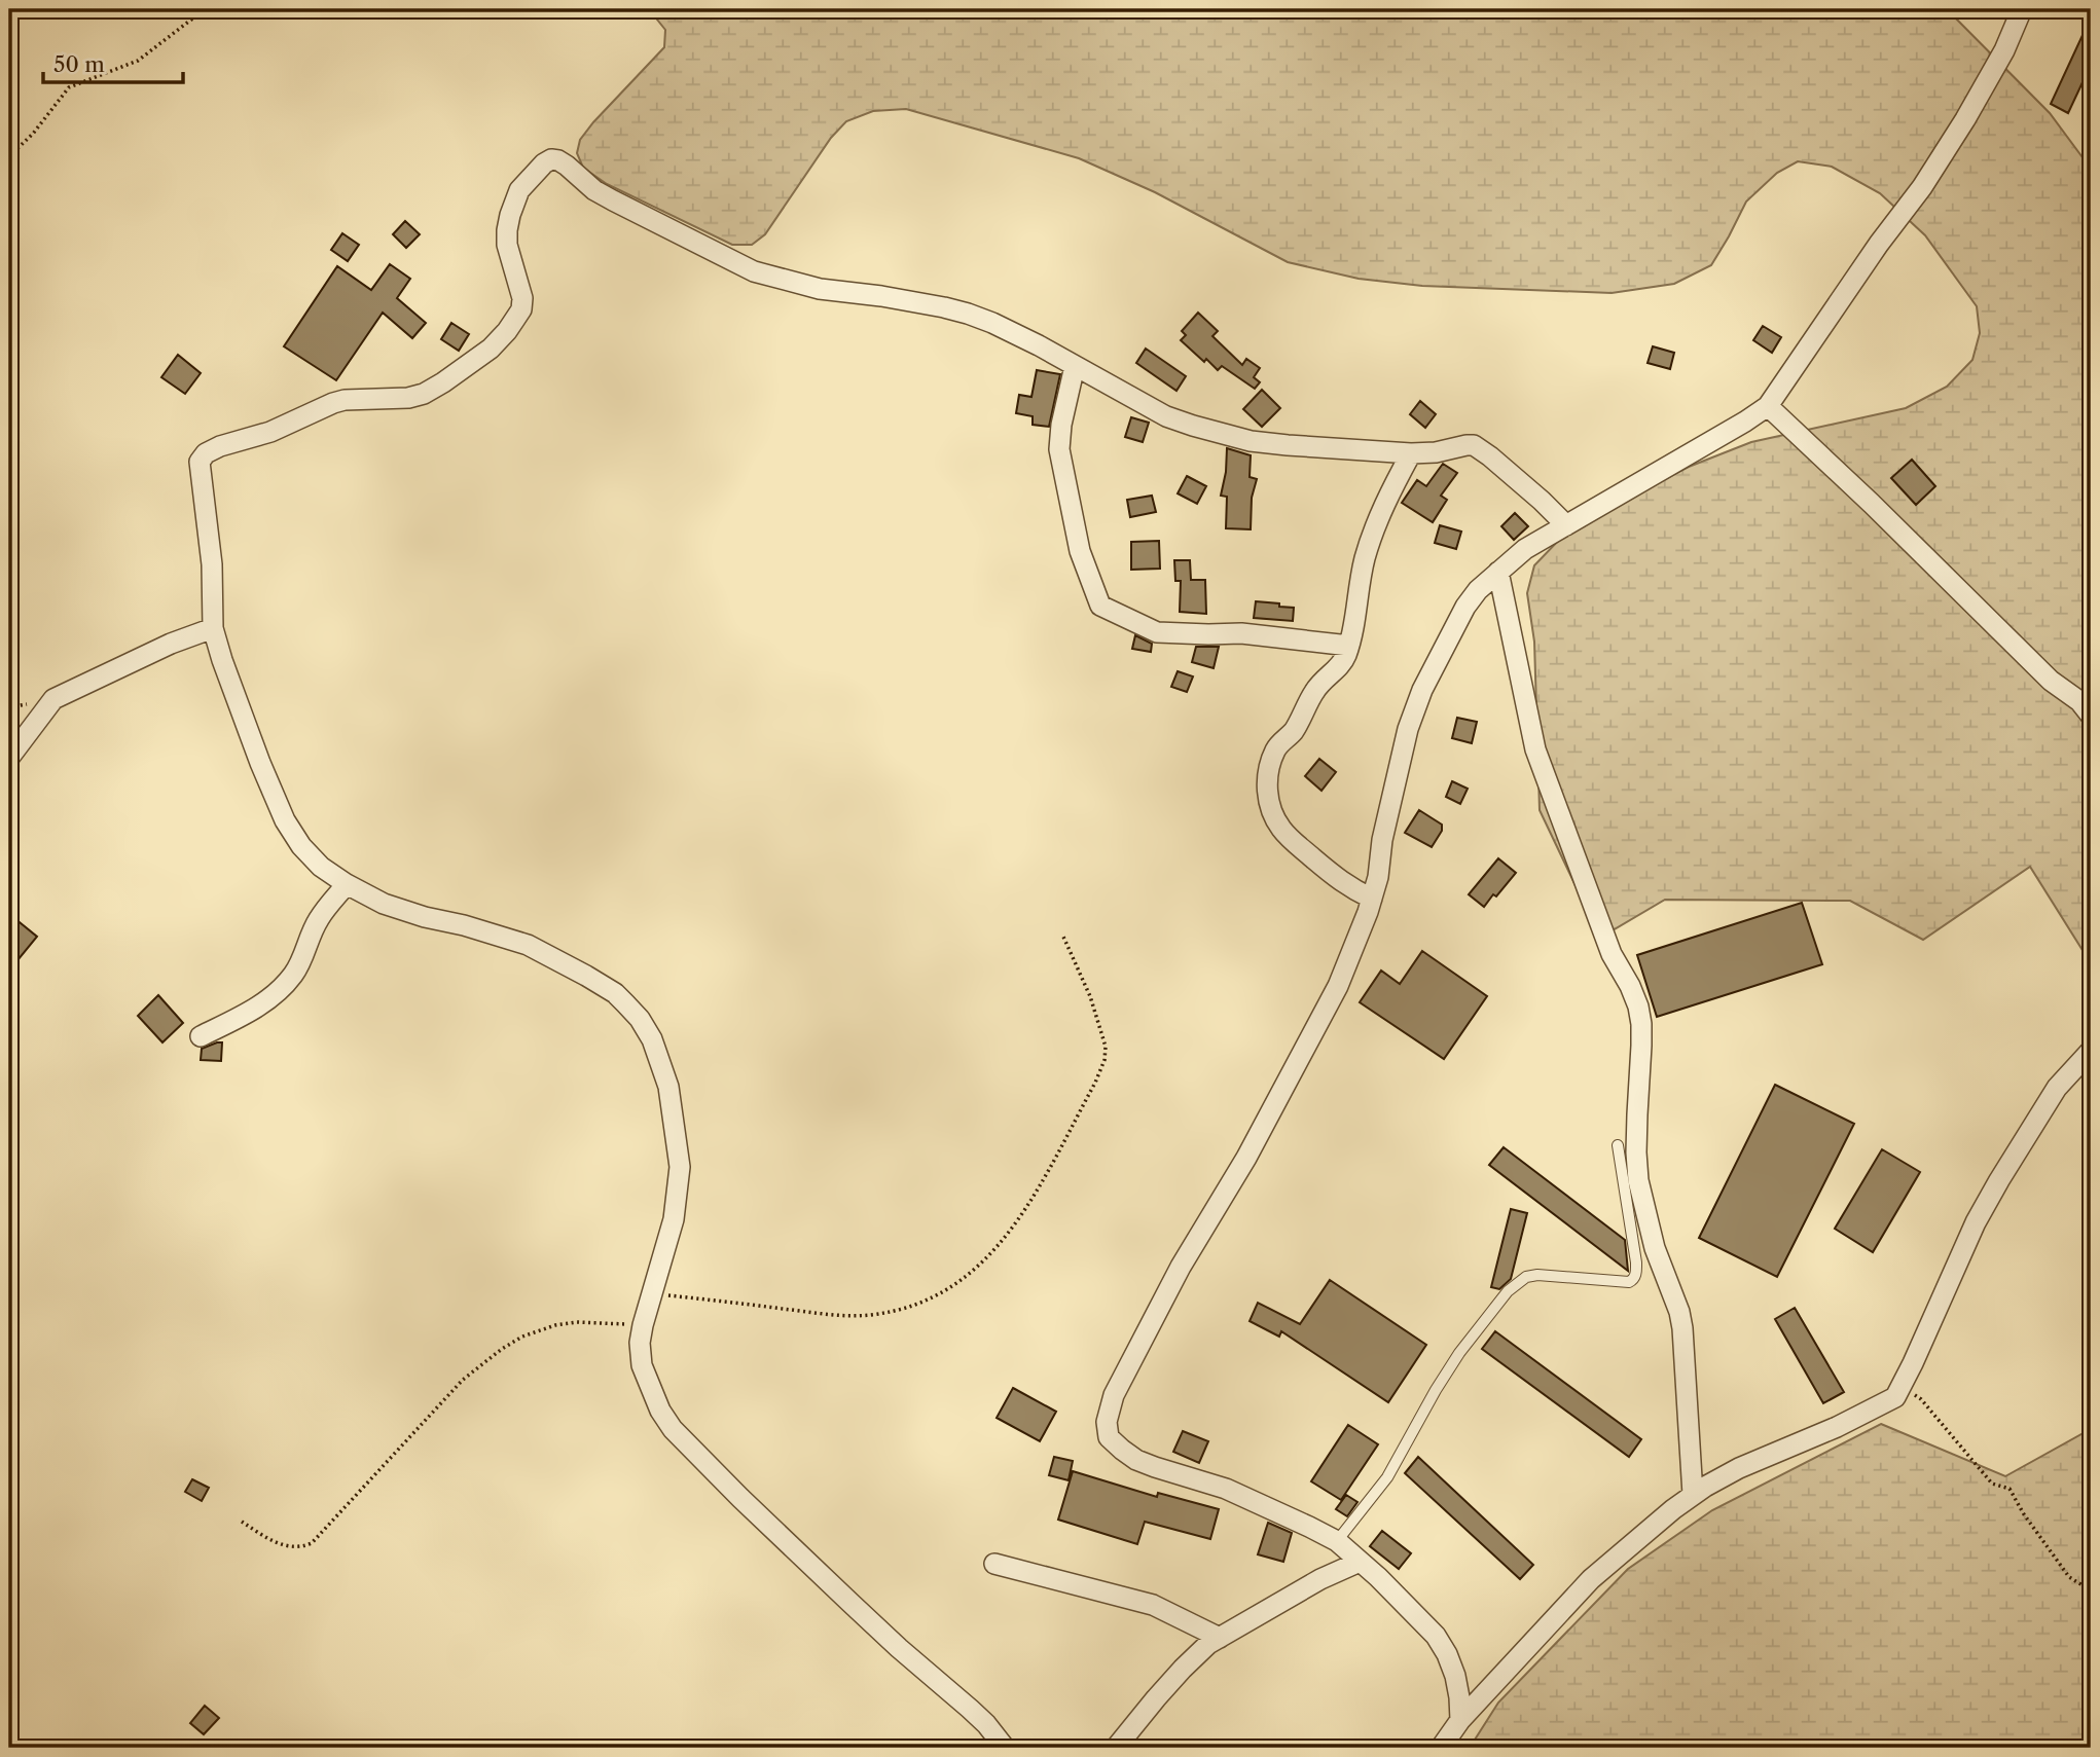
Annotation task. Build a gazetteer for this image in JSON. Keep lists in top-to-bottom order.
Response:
{
  "scale_bar": "50 m"
}
